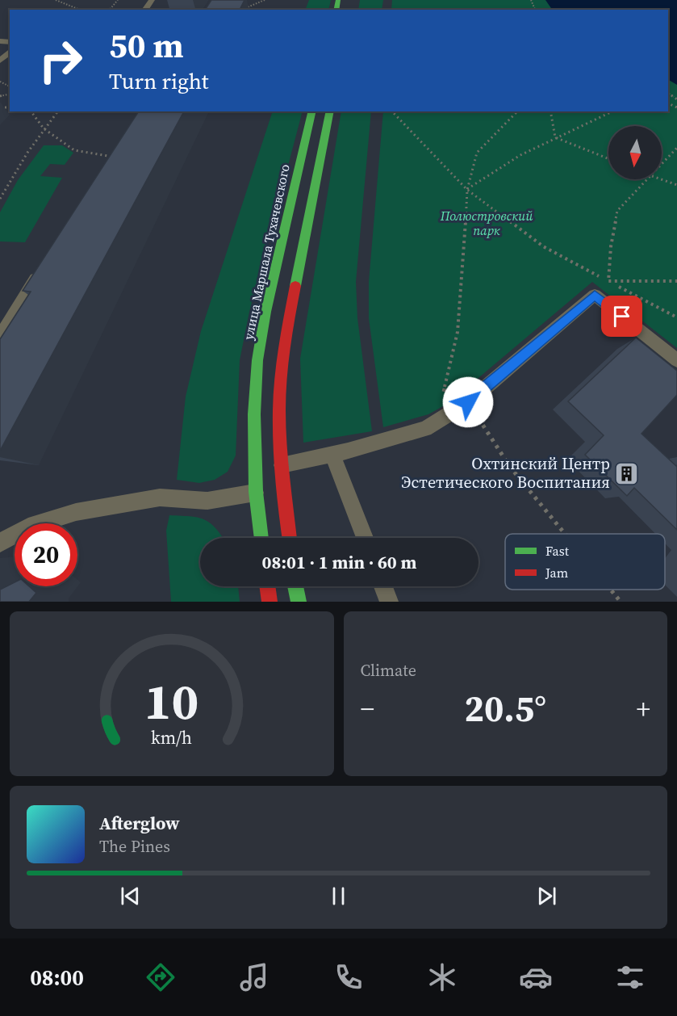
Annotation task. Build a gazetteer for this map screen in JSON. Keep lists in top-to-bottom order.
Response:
{
  "streets": {
    "street": ["улица Маршала Тухачевского"]
  },
  "parks": ["Полюстровский парк"],
  "places": {
    "building": ["Охтинский Центр Эстетического Воспитания"]
  },
  "legend": ["Fast", "Jam"],
  "north": "bottom",
  "page": {
    "turn": ["50 m", "Turn right"],
    "limit": "20",
    "trip": "08:01 · 1 min · 60 m",
    "tile": "Climate",
    "heat": ["−", "20.5°", "+"],
    "song": ["Afterglow", "The Pines"],
    "tabs": "08:00",
    "gauge": ["10", "km/h"]
  }
}
